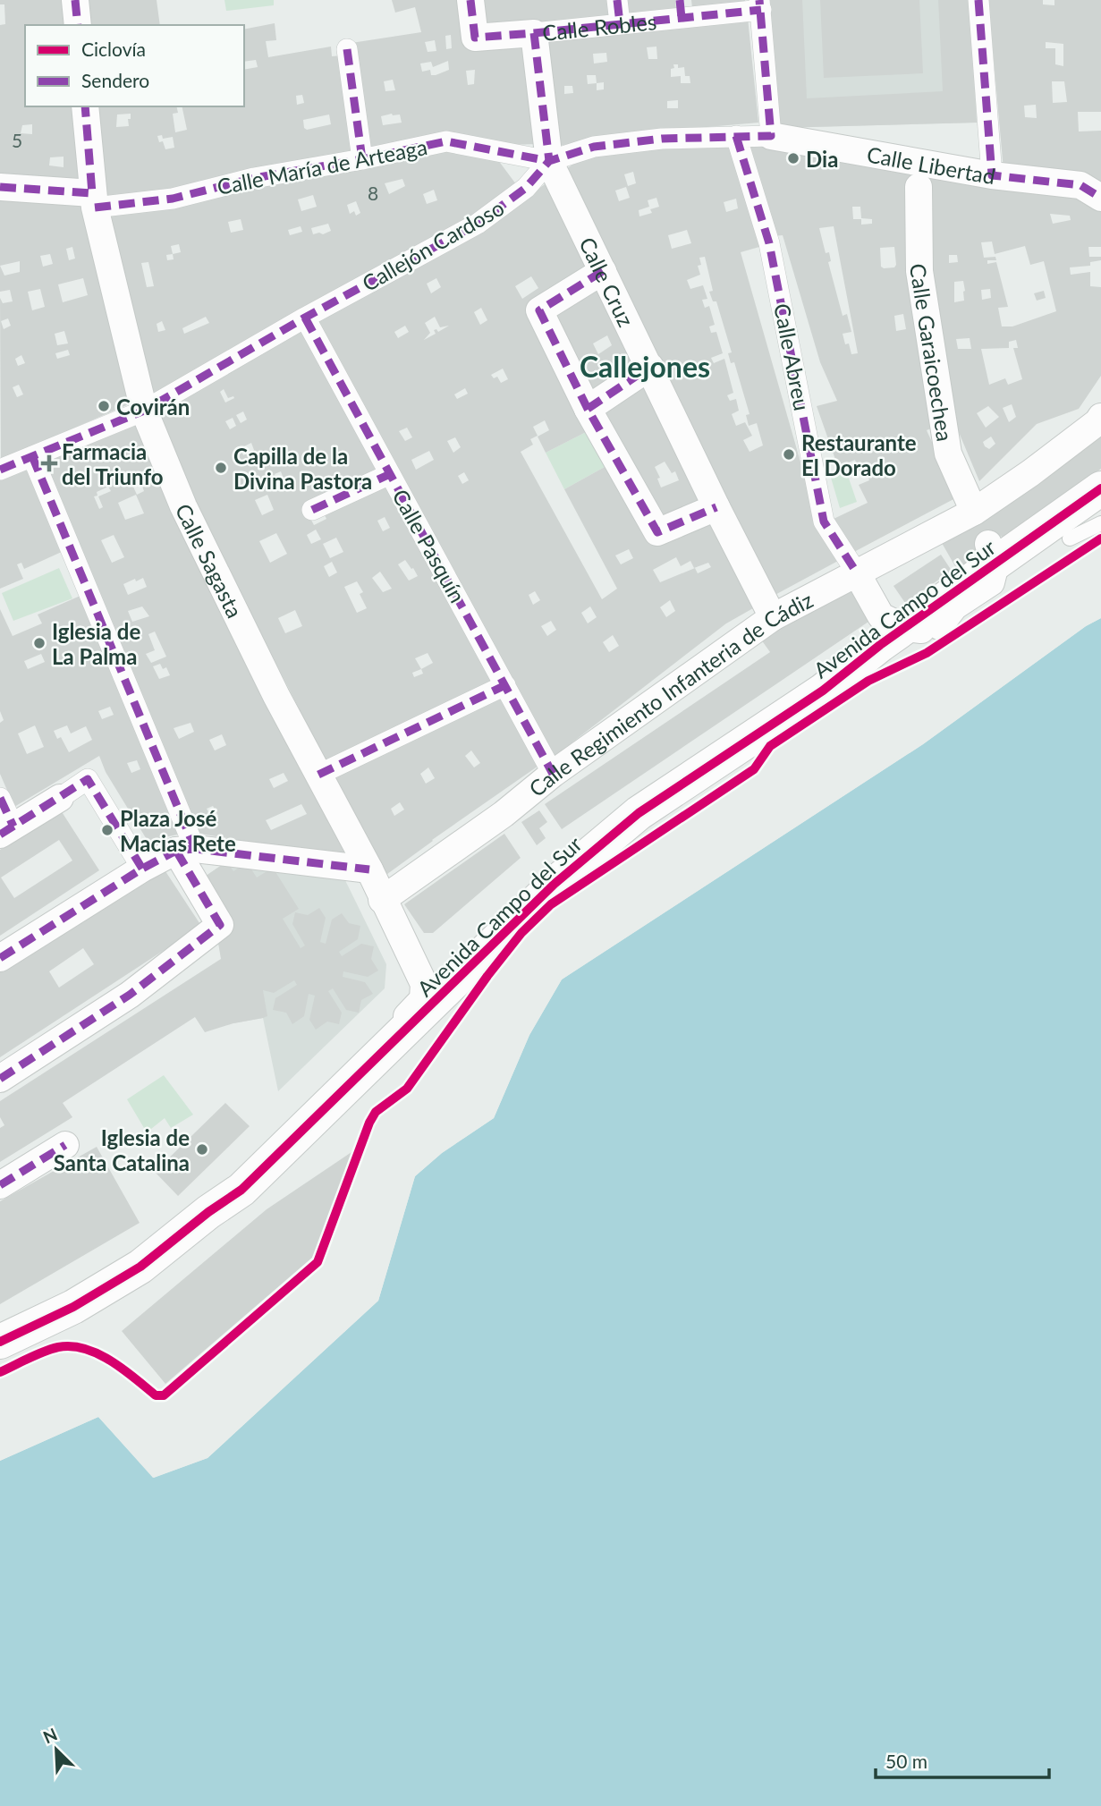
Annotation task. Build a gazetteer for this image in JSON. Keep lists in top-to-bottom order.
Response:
{
  "streets": {
    "street": [
      "Calle Robles",
      "Calle Libertad",
      "Calle María de Arteaga",
      "Callejón Cardoso",
      "Calle Cruz",
      "Calle Garaicoechea",
      "Calle Abreu",
      "Calle Pasquín",
      "Calle Sagasta",
      "Avenida Campo del Sur",
      "Calle Regimiento Infanteria de Cádiz"
    ]
  },
  "crossings": [
    ["Calle Robles", "Calle Cruz"],
    ["Calle María de Arteaga", "Callejón Cardoso"],
    ["Calle María de Arteaga", "Calle Cruz"],
    ["Calle María de Arteaga", "Calle Sagasta"],
    ["Callejón Cardoso", "Calle Cruz"],
    ["Callejón Cardoso", "Calle Pasquín"],
    ["Callejón Cardoso", "Calle Sagasta"],
    ["Calle Cruz", "Calle Regimiento Infanteria de Cádiz"],
    ["Calle Garaicoechea", "Calle Regimiento Infanteria de Cádiz"],
    ["Calle Abreu", "Calle Regimiento Infanteria de Cádiz"],
    ["Calle Pasquín", "Calle Regimiento Infanteria de Cádiz"],
    ["Calle Sagasta", "Avenida Campo del Sur"],
    ["Calle Sagasta", "Calle Regimiento Infanteria de Cádiz"]
  ],
  "districts": ["Callejones"],
  "places": {
    "other": [
      "Dia",
      "Covirán",
      "Restaurante El Dorado",
      "Capilla de la Divina Pastora",
      "Iglesia de La Palma",
      "Plaza José Macias Rete",
      "Iglesia de Santa Catalina"
    ],
    "health": ["Farmacia del Triunfo"]
  },
  "house_numbers": ["5", "8"],
  "legend": ["Ciclovía", "Sendero"],
  "scale_bar": "50 m",
  "north": "top left"
}
